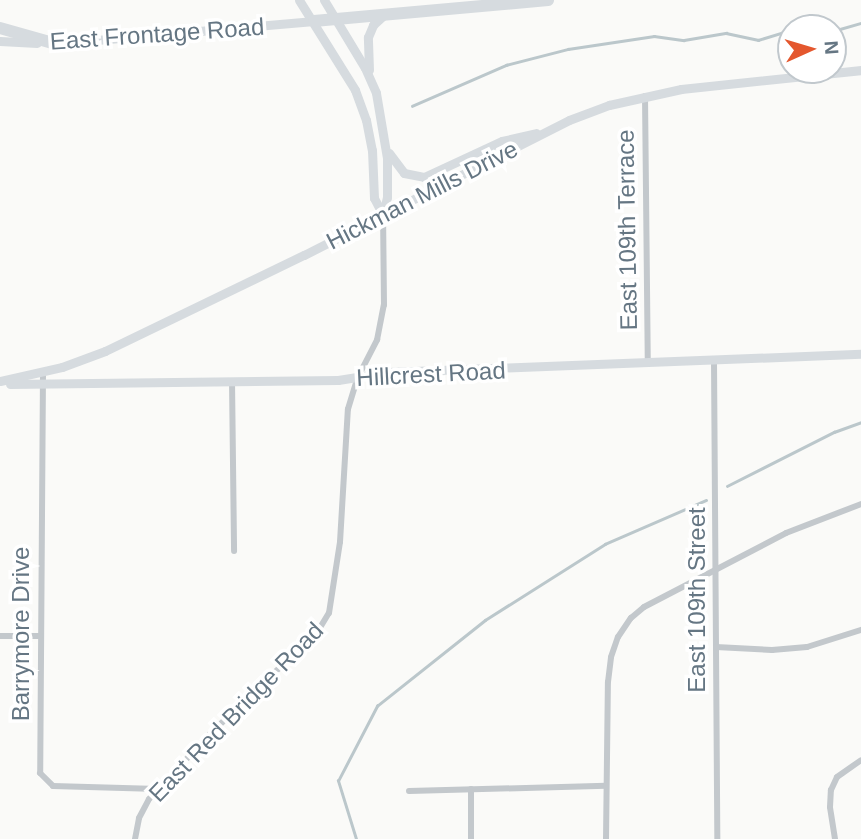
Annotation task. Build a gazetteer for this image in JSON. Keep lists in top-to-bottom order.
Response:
{
  "streets": {
    "street": [
      "East Frontage Road",
      "Hickman Mills Drive",
      "East 109th Terrace",
      "Hillcrest Road",
      "East 109th Street",
      "Barrymore Drive",
      "East Red Bridge Road"
    ]
  },
  "crossings": [
    ["East Frontage Road", "East Red Bridge Road"],
    ["Hickman Mills Drive", "East 109th Terrace"],
    ["Hickman Mills Drive", "Hillcrest Road"],
    ["Hickman Mills Drive", "Barrymore Drive"],
    ["Hickman Mills Drive", "East Red Bridge Road"],
    ["East 109th Terrace", "Hillcrest Road"],
    ["Hillcrest Road", "East 109th Street"],
    ["Hillcrest Road", "Barrymore Drive"],
    ["Hillcrest Road", "East Red Bridge Road"],
    ["Barrymore Drive", "East Red Bridge Road"]
  ],
  "north": "right"
}
